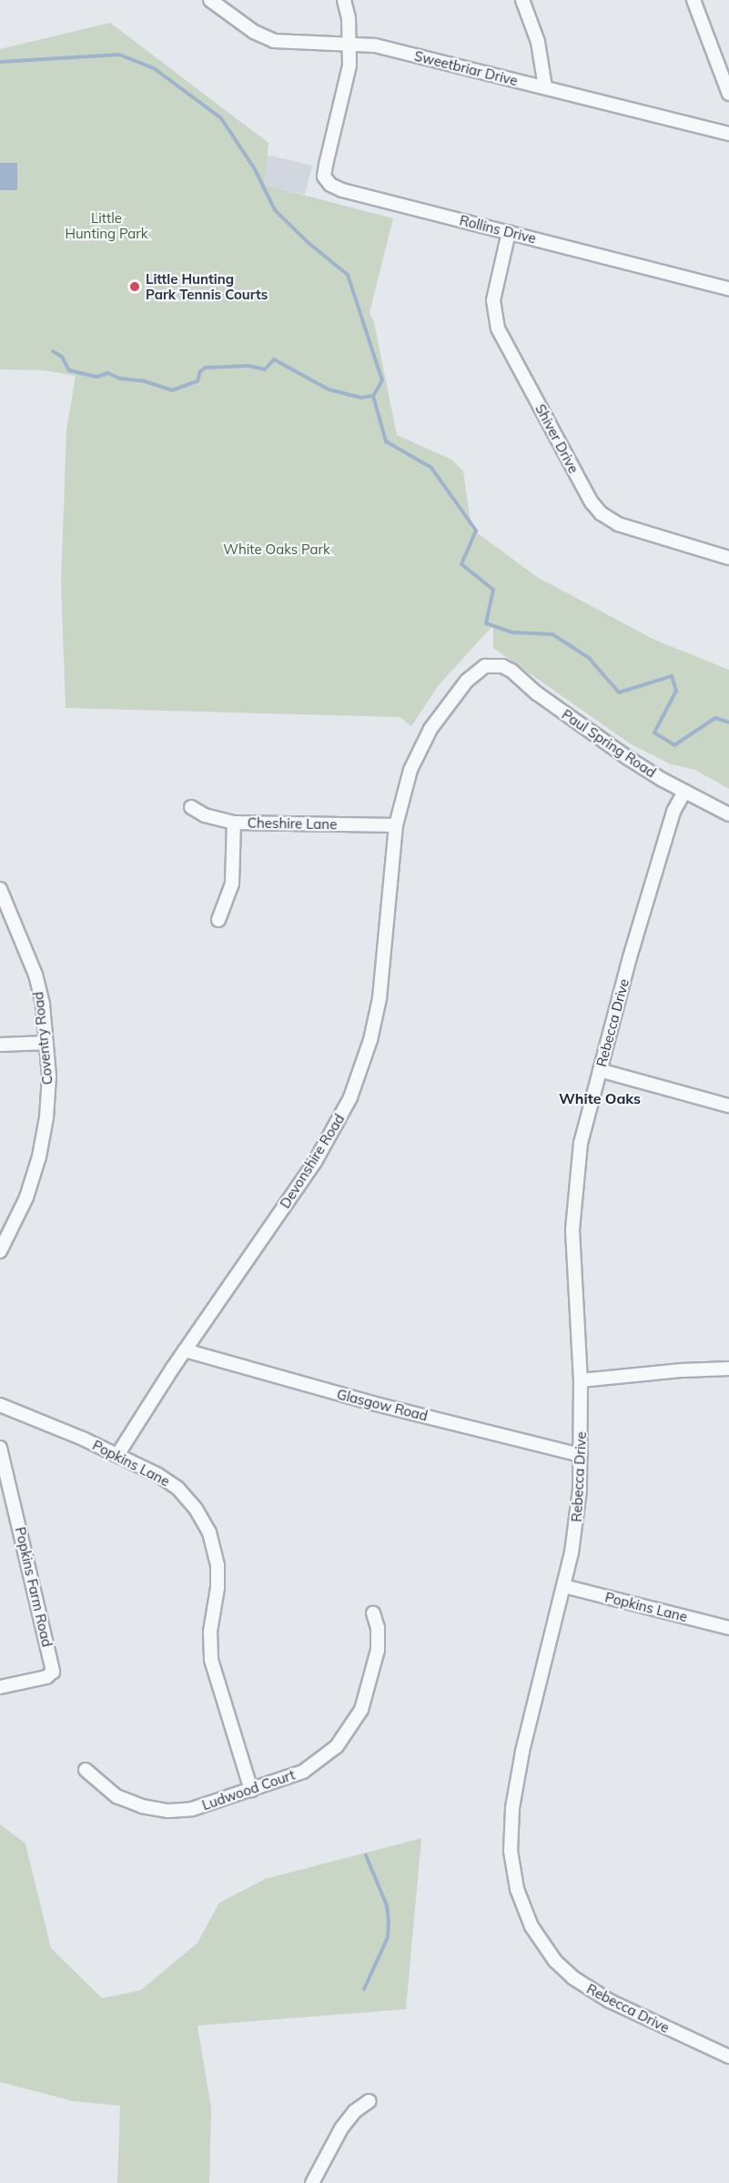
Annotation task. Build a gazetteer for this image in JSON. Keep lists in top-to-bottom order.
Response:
{
  "streets": {
    "street": [
      "Sweetbriar Drive",
      "Rollins Drive",
      "Shiver Drive",
      "Paul Spring Road",
      "Cheshire Lane",
      "Rebecca Drive",
      "Coventry Road",
      "Devonshire Road",
      "Glasgow Road",
      "Popkins Lane",
      "Popkins Farm Road",
      "Ludwood Court"
    ]
  },
  "crossings": [
    ["Sweetbriar Drive", "Rollins Drive"],
    ["Rollins Drive", "Shiver Drive"],
    ["Paul Spring Road", "Rebecca Drive"],
    ["Paul Spring Road", "Devonshire Road"],
    ["Cheshire Lane", "Devonshire Road"],
    ["Rebecca Drive", "Glasgow Road"],
    ["Rebecca Drive", "Popkins Lane"],
    ["Devonshire Road", "Glasgow Road"],
    ["Devonshire Road", "Popkins Lane"],
    ["Popkins Lane", "Ludwood Court"]
  ],
  "districts": ["White Oaks"],
  "parks": ["Little Hunting Park", "White Oaks Park"],
  "places": ["Little Hunting Park Tennis Courts"]
}
